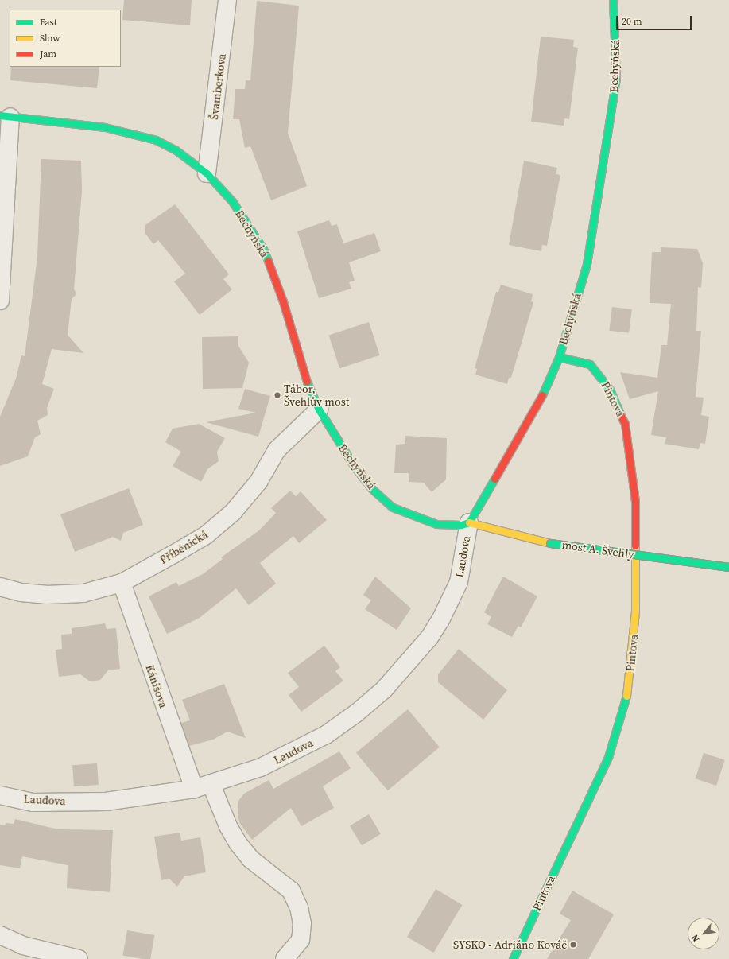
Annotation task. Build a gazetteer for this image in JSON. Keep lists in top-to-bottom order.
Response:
{
  "streets": {
    "street": [
      "Bechyňská",
      "Švamberkova",
      "Pintova",
      "Příběnická",
      "most A. Švehly",
      "Laudova",
      "Kánišova"
    ]
  },
  "crossings": [
    ["Bechyňská", "Švamberkova"],
    ["Bechyňská", "Pintova"],
    ["Bechyňská", "Příběnická"],
    ["Bechyňská", "most A. Švehly"],
    ["Bechyňská", "Laudova"],
    ["Příběnická", "Kánišova"],
    ["most A. Švehly", "Laudova"],
    ["Laudova", "Kánišova"]
  ],
  "places": ["Tábor, Švehlův most", "SYSKO - Adriáno Kováč"],
  "legend": ["Fast", "Slow", "Jam"],
  "scale_bar": "20 m",
  "north": "bottom left"
}
